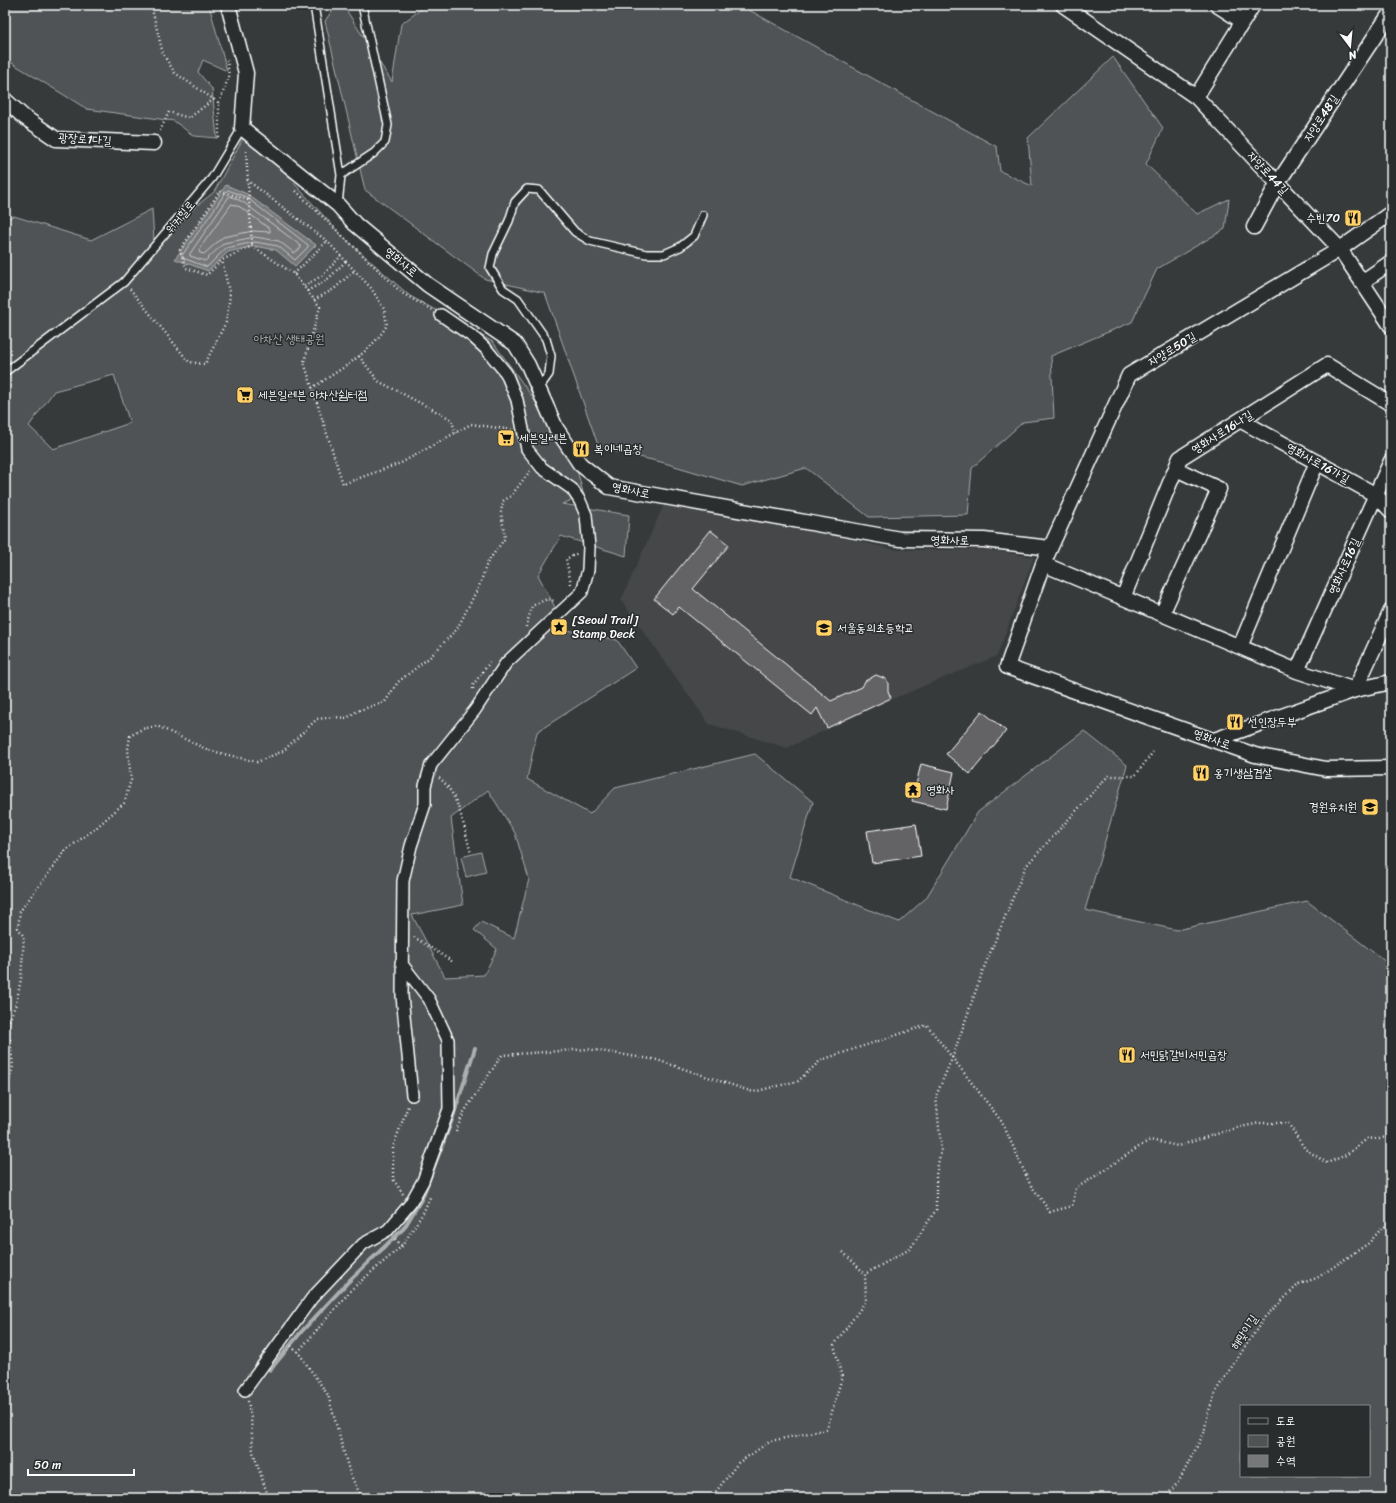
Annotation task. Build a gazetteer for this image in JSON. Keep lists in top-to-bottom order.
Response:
{
  "streets": {
    "street": [
      "자양로48길",
      "광장로1다길",
      "자양로44길",
      "워커힐로",
      "영화사로",
      "자양로50길",
      "영화사로16나길",
      "영화사로16가길",
      "영화사로16길"
    ],
    "path": ["해맞이길"]
  },
  "crossings": [
    ["자양로48길", "자양로44길"],
    ["자양로44길", "자양로50길"],
    ["워커힐로", "영화사로"],
    ["영화사로", "자양로50길"],
    ["영화사로16나길", "영화사로16가길"],
    ["영화사로16가길", "영화사로16길"]
  ],
  "parks": ["아차산 생태공원"],
  "places": {
    "restaurant": [
      "수빈70",
      "복이네곱창",
      "선인장두부",
      "옹기생삼겹살",
      "서민닭갈비서민곱창"
    ],
    "supermarket": ["세븐일레븐 아차산쉼터점", "세븐일레븐"],
    "place": ["[Seoul Trail] Stamp Deck"],
    "school or university": ["서울동의초등학교", "경원유치원"],
    "temple": ["영화사"]
  },
  "legend": ["도로", "공원", "수역"],
  "scale_bar": "50 m",
  "north": "bottom"
}
